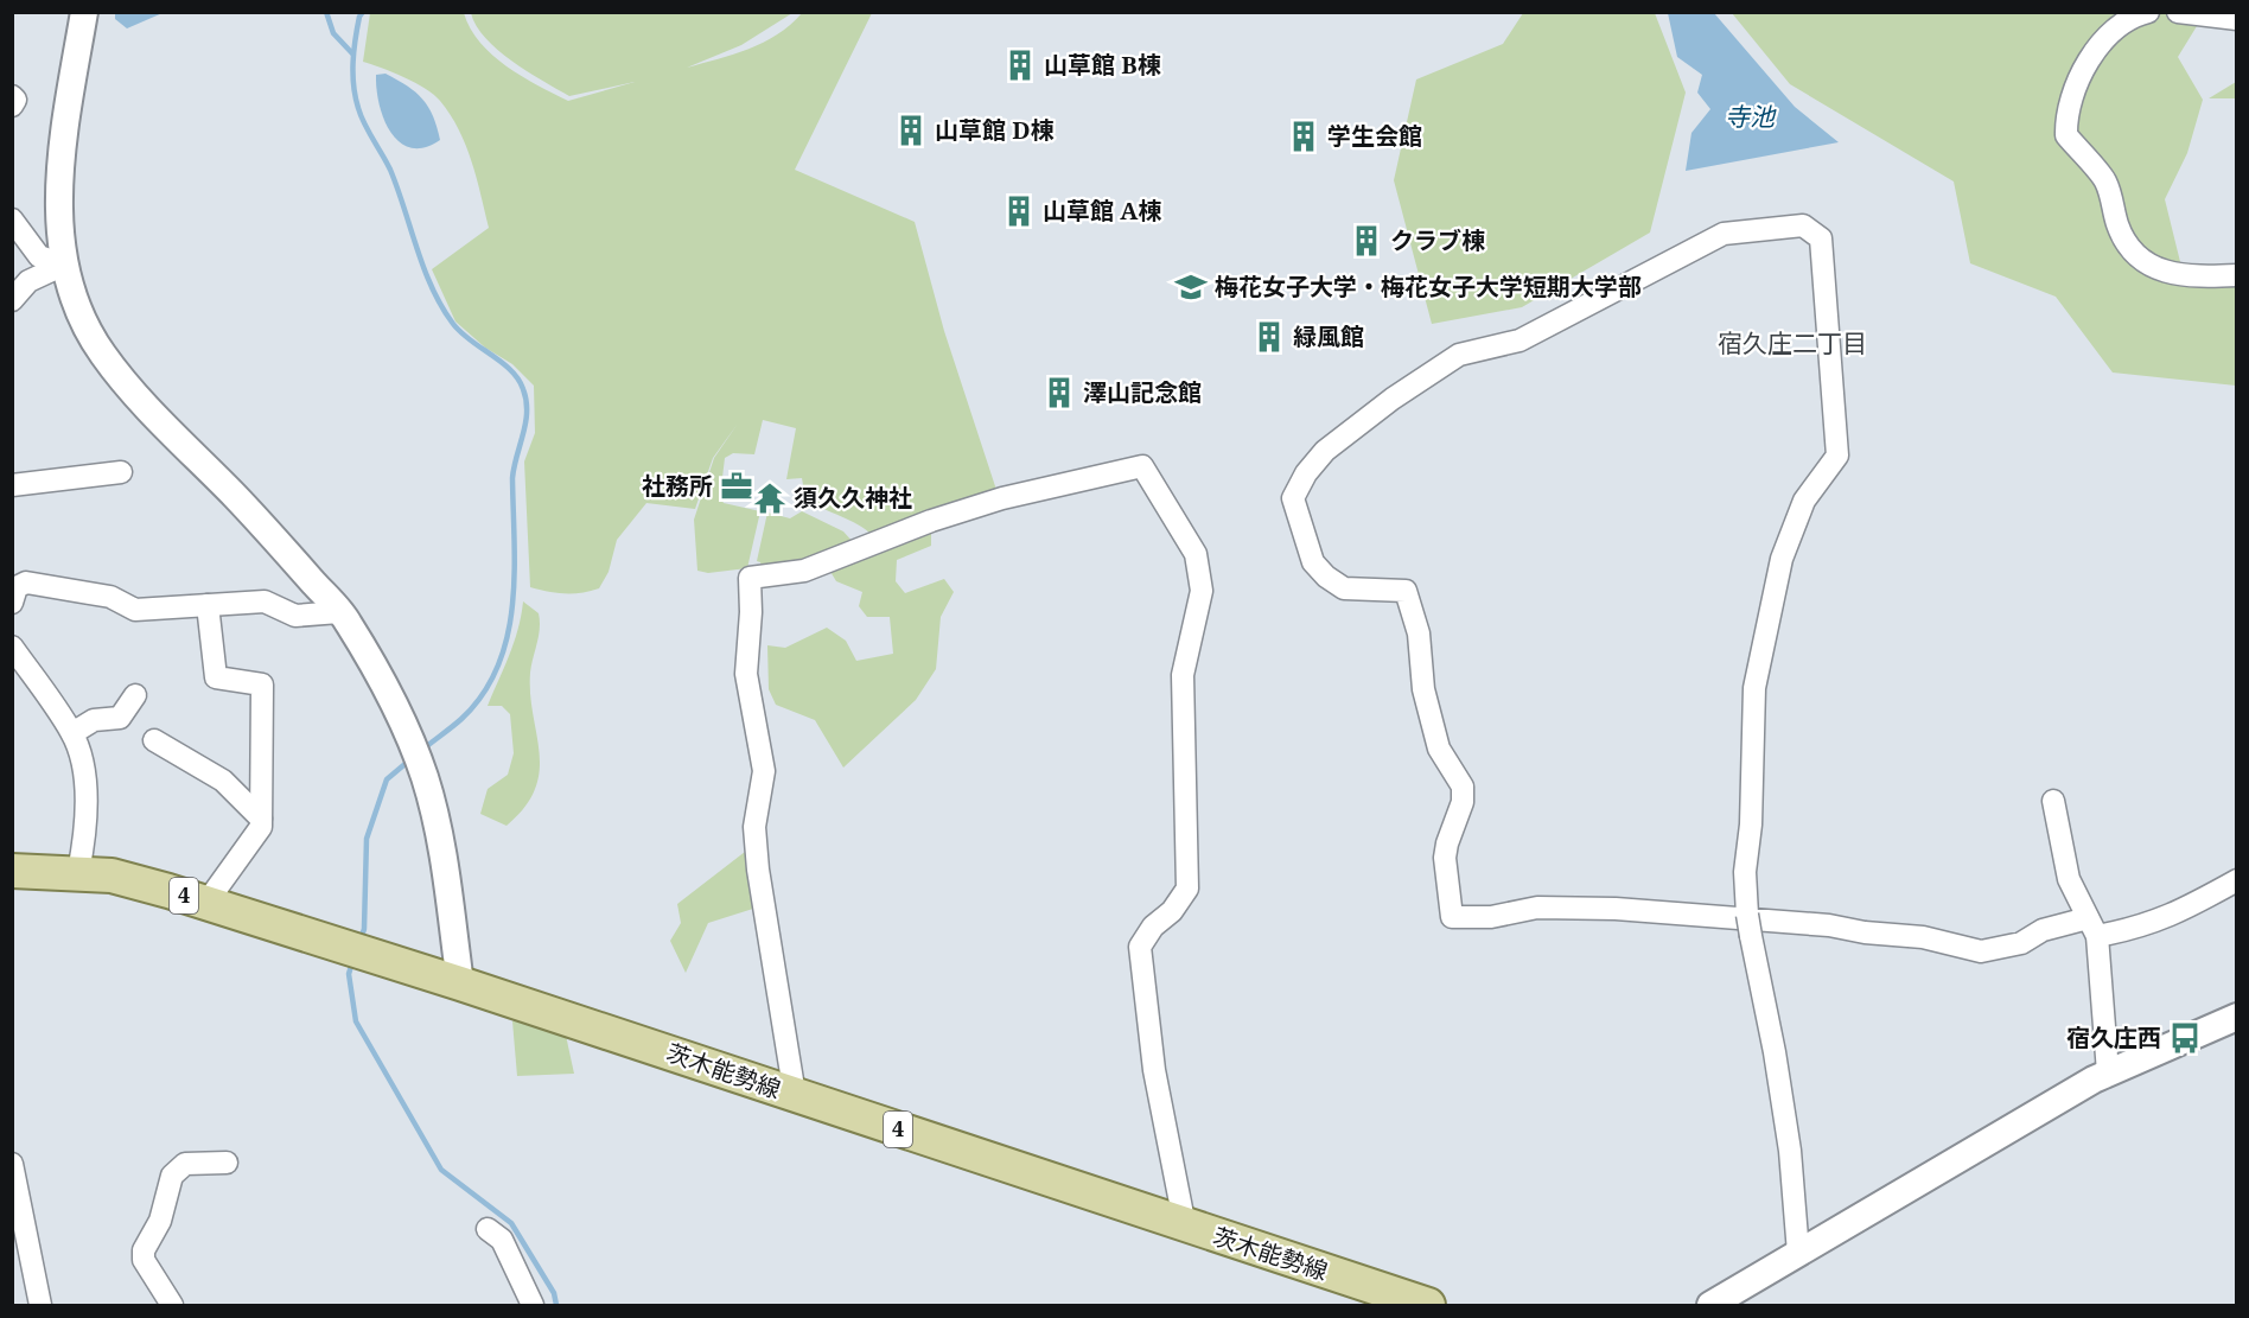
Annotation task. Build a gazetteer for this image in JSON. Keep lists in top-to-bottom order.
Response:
{
  "streets": {
    "main road": ["4", "茨木能勢線"]
  },
  "districts": ["宿久庄二丁目"],
  "water": ["寺池"],
  "places": {
    "building": [
      "山草館 B棟",
      "山草館 D棟",
      "学生会館",
      "山草館 A棟",
      "クラブ棟",
      "緑風館",
      "澤山記念館"
    ],
    "school or university": ["梅花女子大学・梅花女子大学短期大学部"],
    "office": ["社務所"],
    "temple": ["須久久神社"],
    "bus stop": ["宿久庄西"]
  }
}
